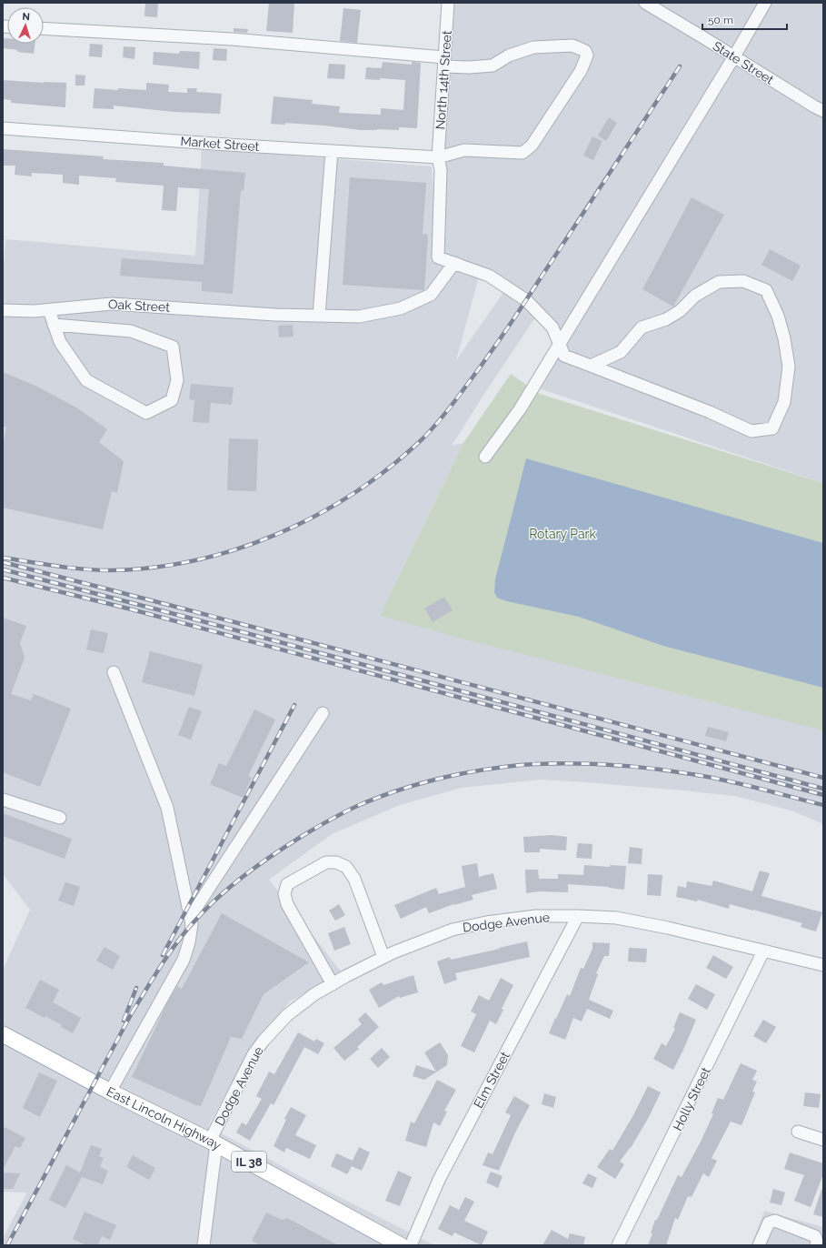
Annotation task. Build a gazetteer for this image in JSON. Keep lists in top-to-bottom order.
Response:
{
  "streets": {
    "main road": ["East Lincoln Highway", "IL 38"],
    "street": [
      "State Street",
      "North 14th Street",
      "Market Street",
      "Oak Street",
      "Dodge Avenue",
      "Elm Street",
      "Holly Street"
    ]
  },
  "crossings": [
    ["North 14th Street", "Market Street"],
    ["North 14th Street", "Oak Street"],
    ["Dodge Avenue", "Elm Street"],
    ["Dodge Avenue", "Holly Street"],
    ["Dodge Avenue", "East Lincoln Highway"]
  ],
  "parks": ["Rotary Park"],
  "scale_bar": "50 m",
  "north": "top"
}
